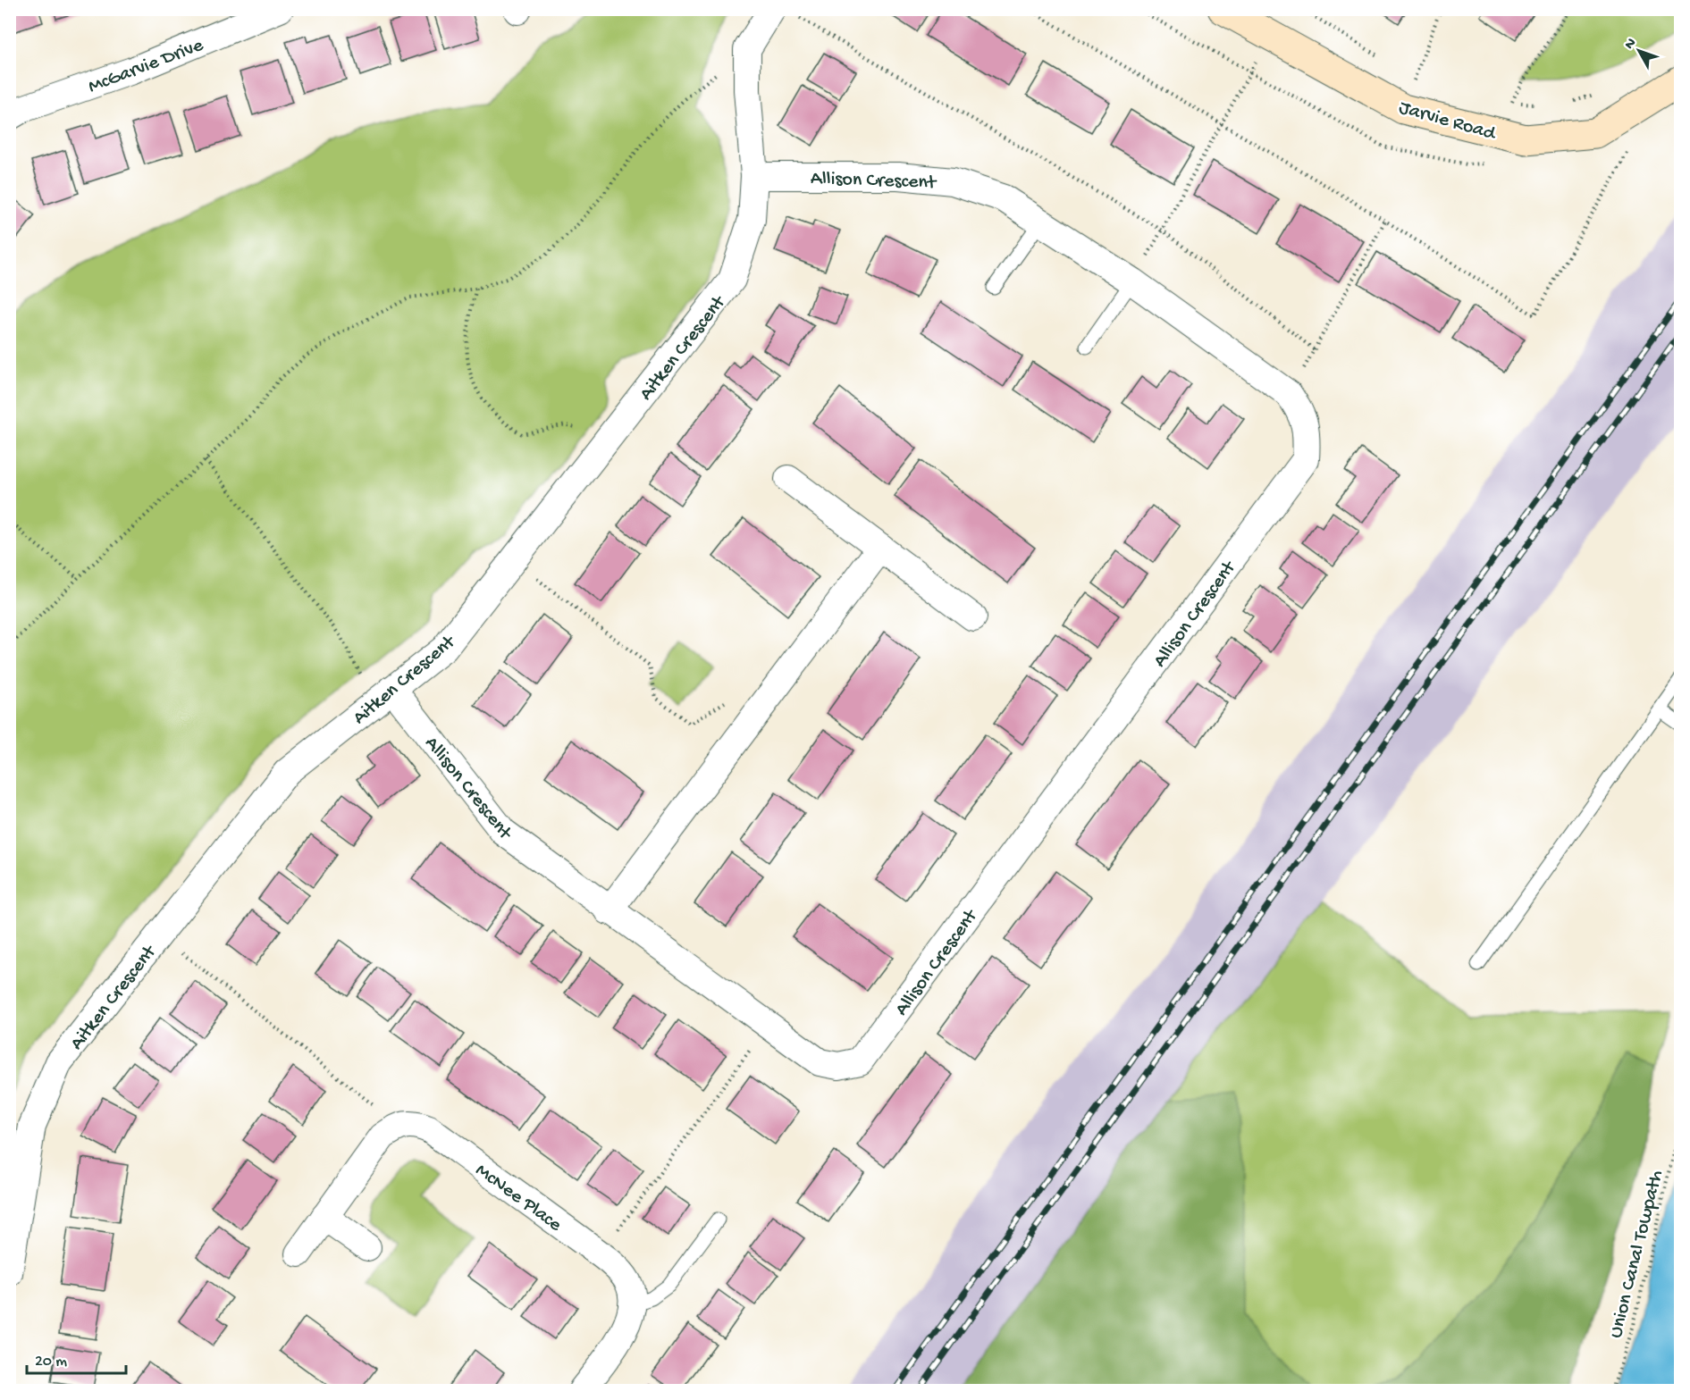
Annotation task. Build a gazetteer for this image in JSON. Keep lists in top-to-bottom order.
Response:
{
  "streets": {
    "street": [
      "McGarvie Drive",
      "Jarvie Road",
      "Allison Crescent",
      "Aitken Crescent",
      "McNee Place"
    ],
    "path": ["Union Canal Towpath"]
  },
  "crossings": [
    ["Allison Crescent", "Aitken Crescent"]
  ],
  "scale_bar": "20 m",
  "north": "top left"
}
